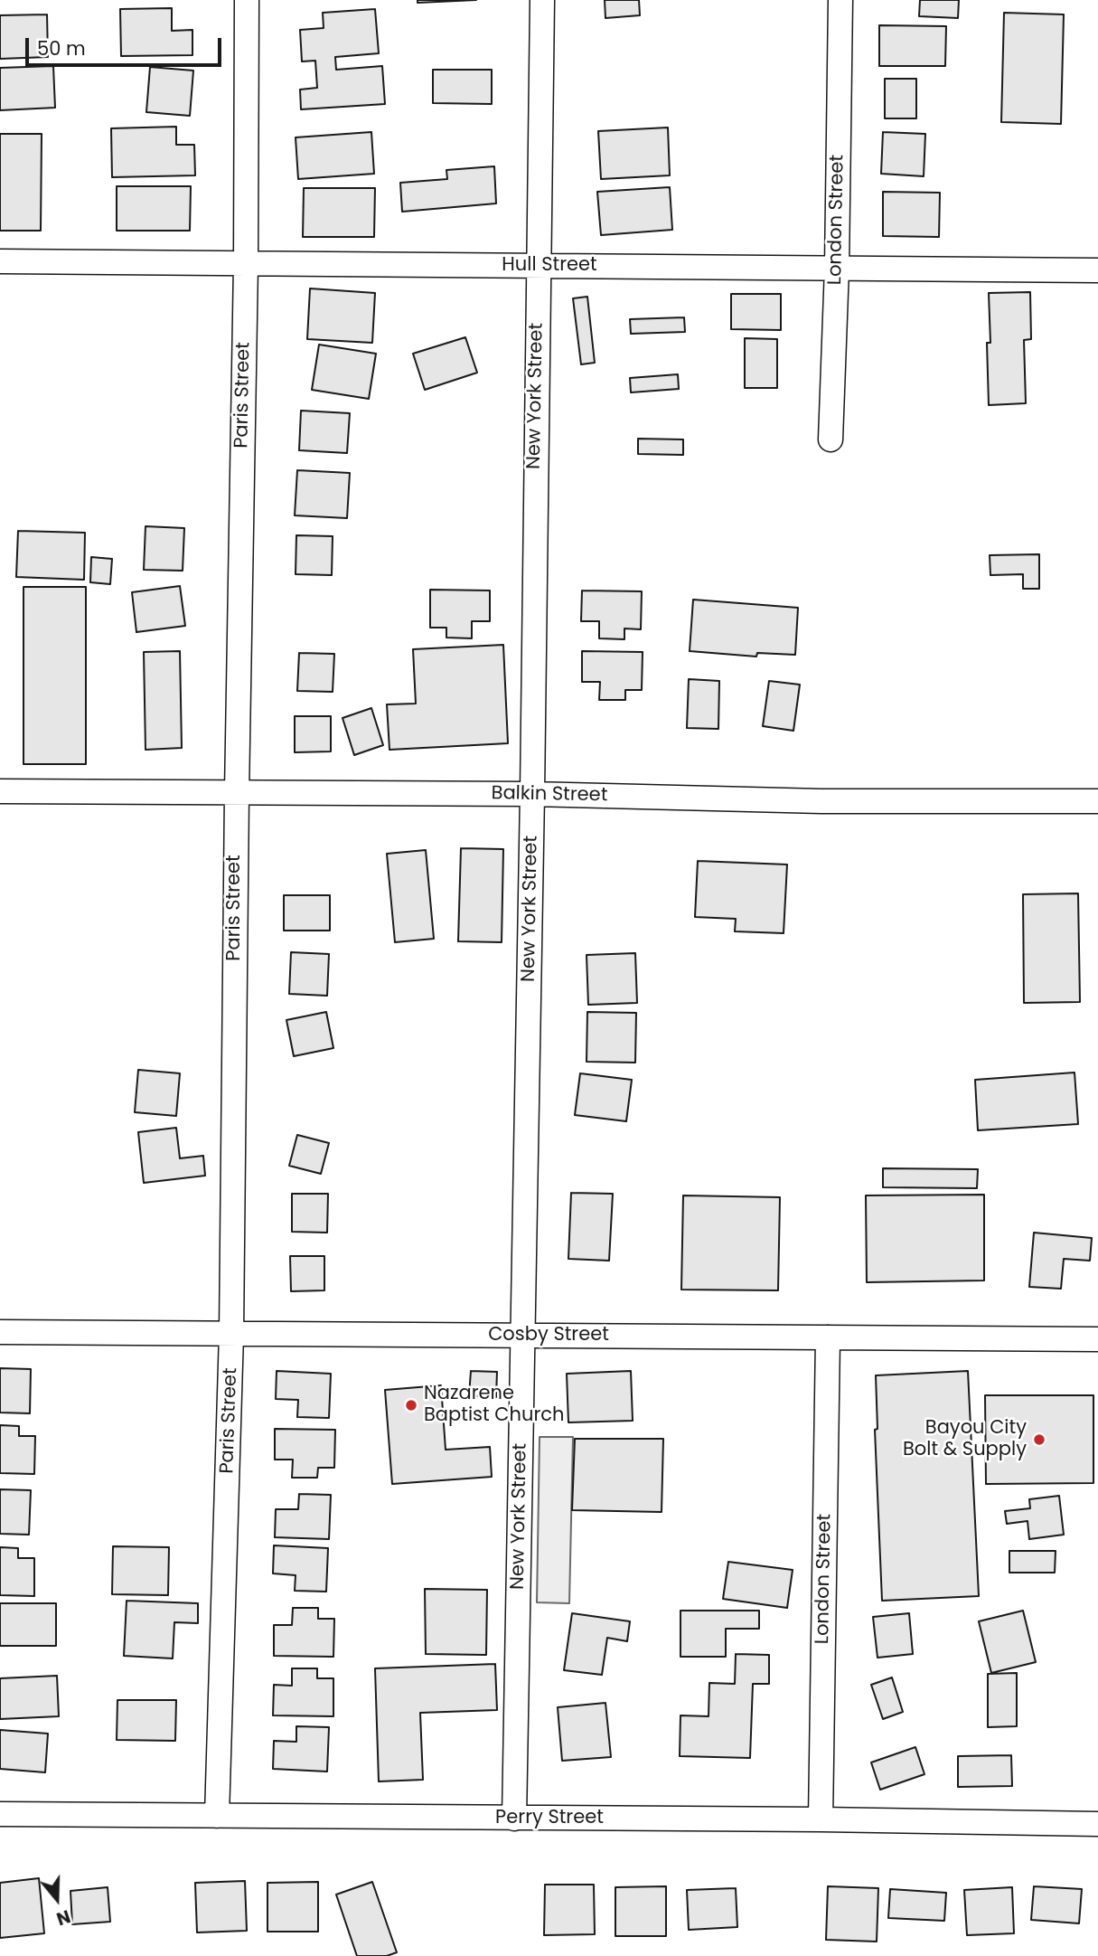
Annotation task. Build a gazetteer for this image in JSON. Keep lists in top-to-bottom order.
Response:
{
  "streets": {
    "street": [
      "London Street",
      "Hull Street",
      "Paris Street",
      "New York Street",
      "Balkin Street",
      "Cosby Street",
      "Perry Street"
    ]
  },
  "crossings": [
    ["London Street", "Hull Street"],
    ["London Street", "Cosby Street"],
    ["London Street", "Perry Street"],
    ["Hull Street", "Paris Street"],
    ["Hull Street", "New York Street"],
    ["Paris Street", "Balkin Street"],
    ["Paris Street", "Cosby Street"],
    ["Paris Street", "Perry Street"],
    ["New York Street", "Balkin Street"],
    ["New York Street", "Cosby Street"],
    ["New York Street", "Perry Street"]
  ],
  "places": ["Nazarene Baptist Church", "Bayou City Bolt & Supply"],
  "scale_bar": "50 m",
  "north": "bottom"
}
